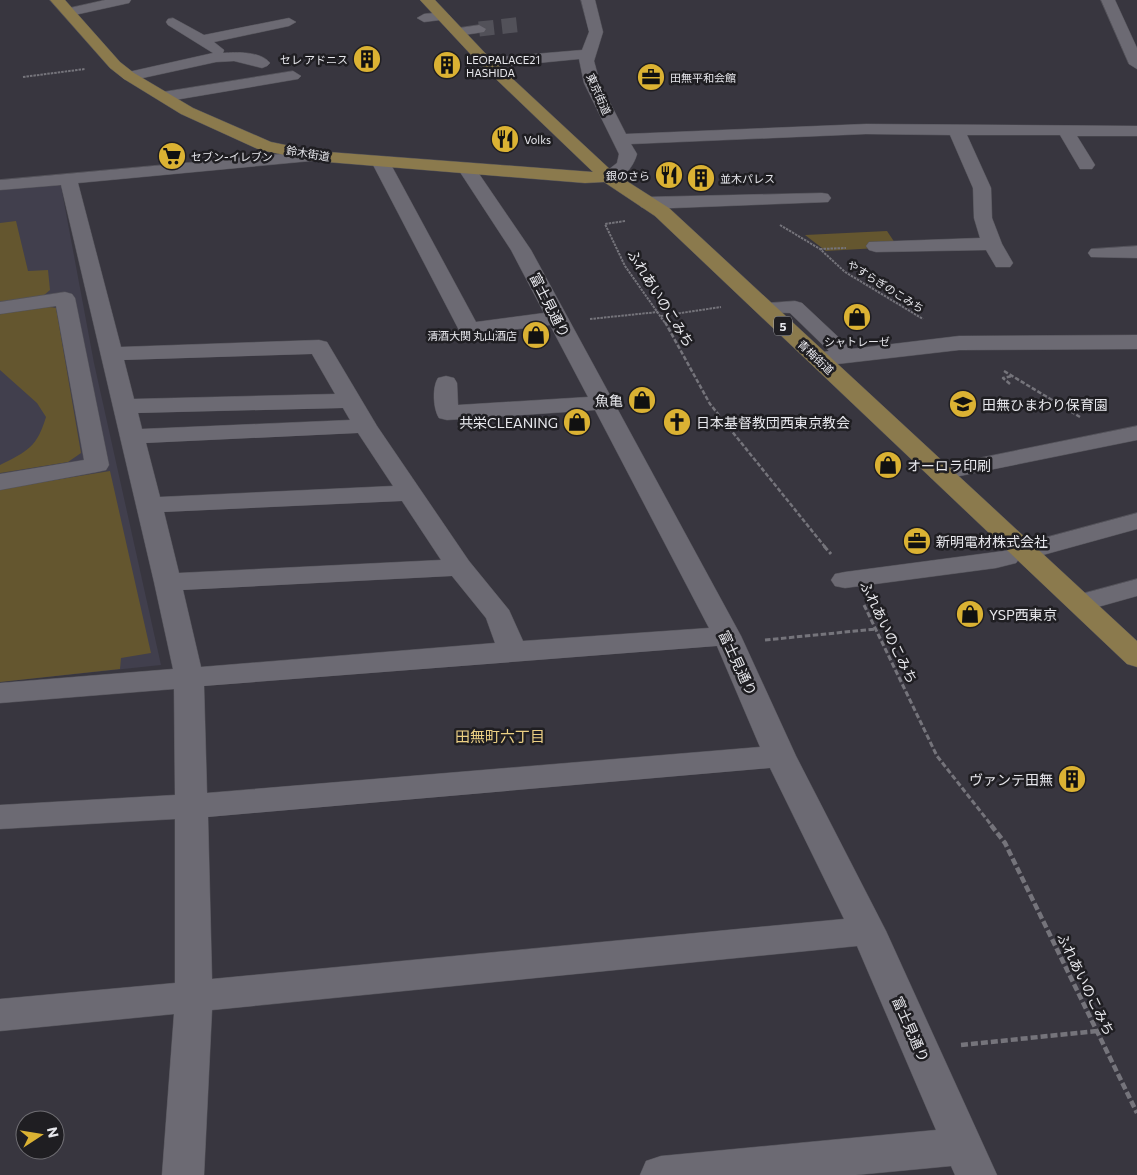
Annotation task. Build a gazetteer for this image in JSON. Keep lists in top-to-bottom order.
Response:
{
  "streets": {
    "main road": ["鈴木街道", "5", "青梅街道"],
    "street": ["東京街道", "富士見通り"],
    "path": ["やすらぎのこみち", "ふれあいのこみち"]
  },
  "crossings": [
    ["東京街道", "鈴木街道"],
    ["東京街道", "青梅街道"],
    ["鈴木街道", "富士見通り"],
    ["鈴木街道", "青梅街道"]
  ],
  "districts": ["田無町六丁目"],
  "places": {
    "building": [
      "セレ アドニス",
      "LEOPALACE21 HASHIDA",
      "並木パレス",
      "ヴァンテ田無"
    ],
    "office": ["田無平和会館", "新明電材株式会社"],
    "restaurant": ["Volks", "銀のさら"],
    "supermarket": ["セブン-イレブン"],
    "shop": [
      "シャトレーゼ",
      "清酒大関 丸山酒店",
      "魚亀",
      "共栄CLEANING",
      "オーロラ印刷",
      "YSP西東京"
    ],
    "school or university": ["田無ひまわり保育園"],
    "church": ["日本基督教団西東京教会"]
  },
  "north": "right"
}
